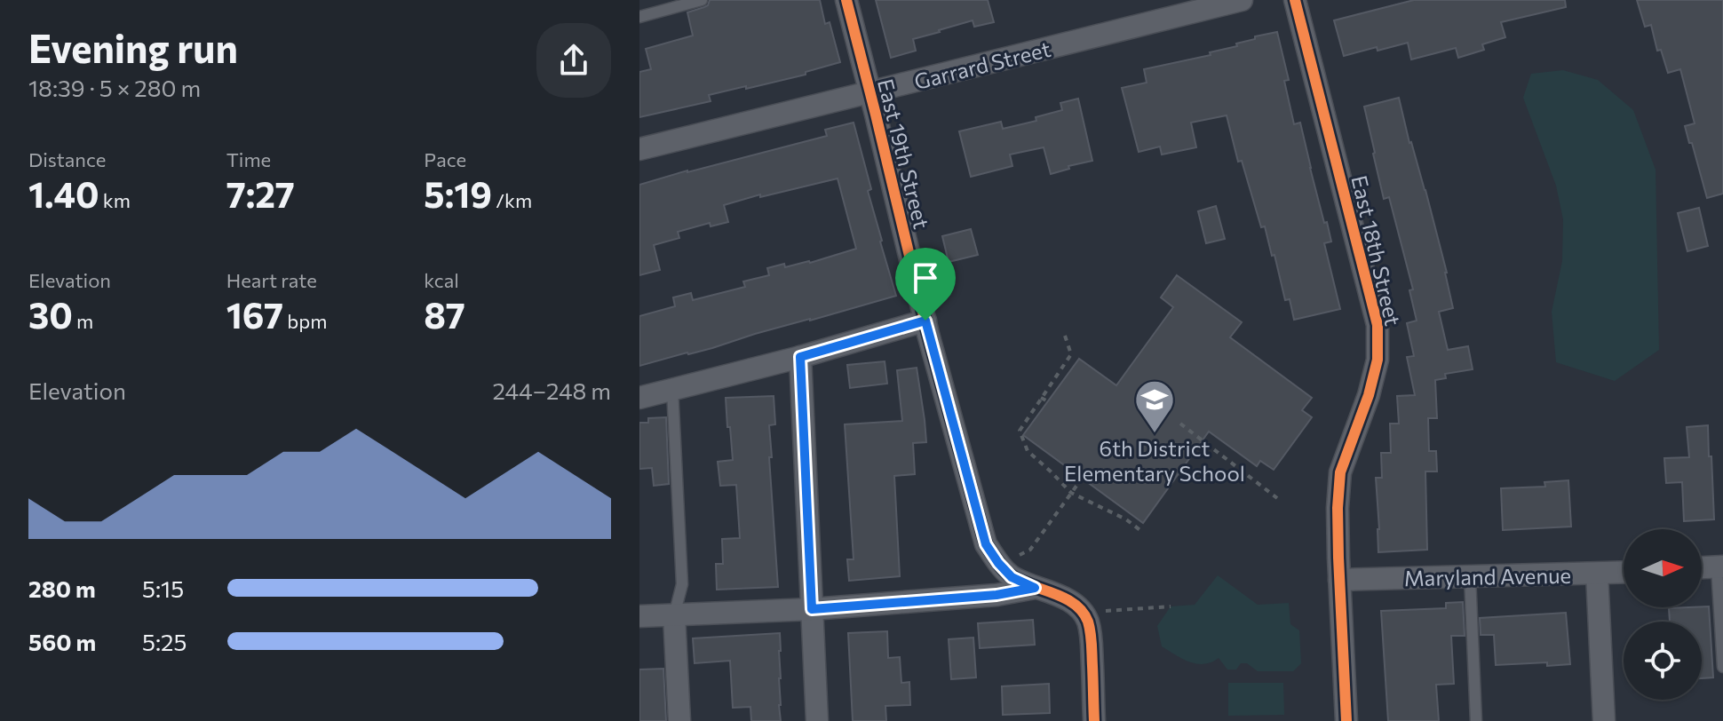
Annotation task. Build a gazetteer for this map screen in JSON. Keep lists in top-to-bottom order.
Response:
{
  "streets": {
    "street": [
      "Garrard Street",
      "East 19th Street",
      "East 18th Street",
      "Maryland Avenue"
    ]
  },
  "crossings": [
    ["Garrard Street", "East 19th Street"],
    ["East 18th Street", "Maryland Avenue"]
  ],
  "places": {
    "school or university": ["6th District Elementary School"]
  },
  "north": "right",
  "page": {
    "heading": ["Evening run", "18:39 · 5 × 280 m"],
    "stats": [
      ["Distance", "1.40 km"],
      ["Time", "7:27"],
      ["Pace", "5:19 /km"],
      ["Elevation", "30 m"],
      ["Heart rate", "167 bpm"],
      ["kcal", "87"]
    ],
    "chart": ["Elevation", "244–248 m"],
    "list": [
      {
        "name": "280 m",
        "note": "5:15"
      },
      {
        "name": "560 m",
        "note": "5:25"
      }
    ]
  }
}
